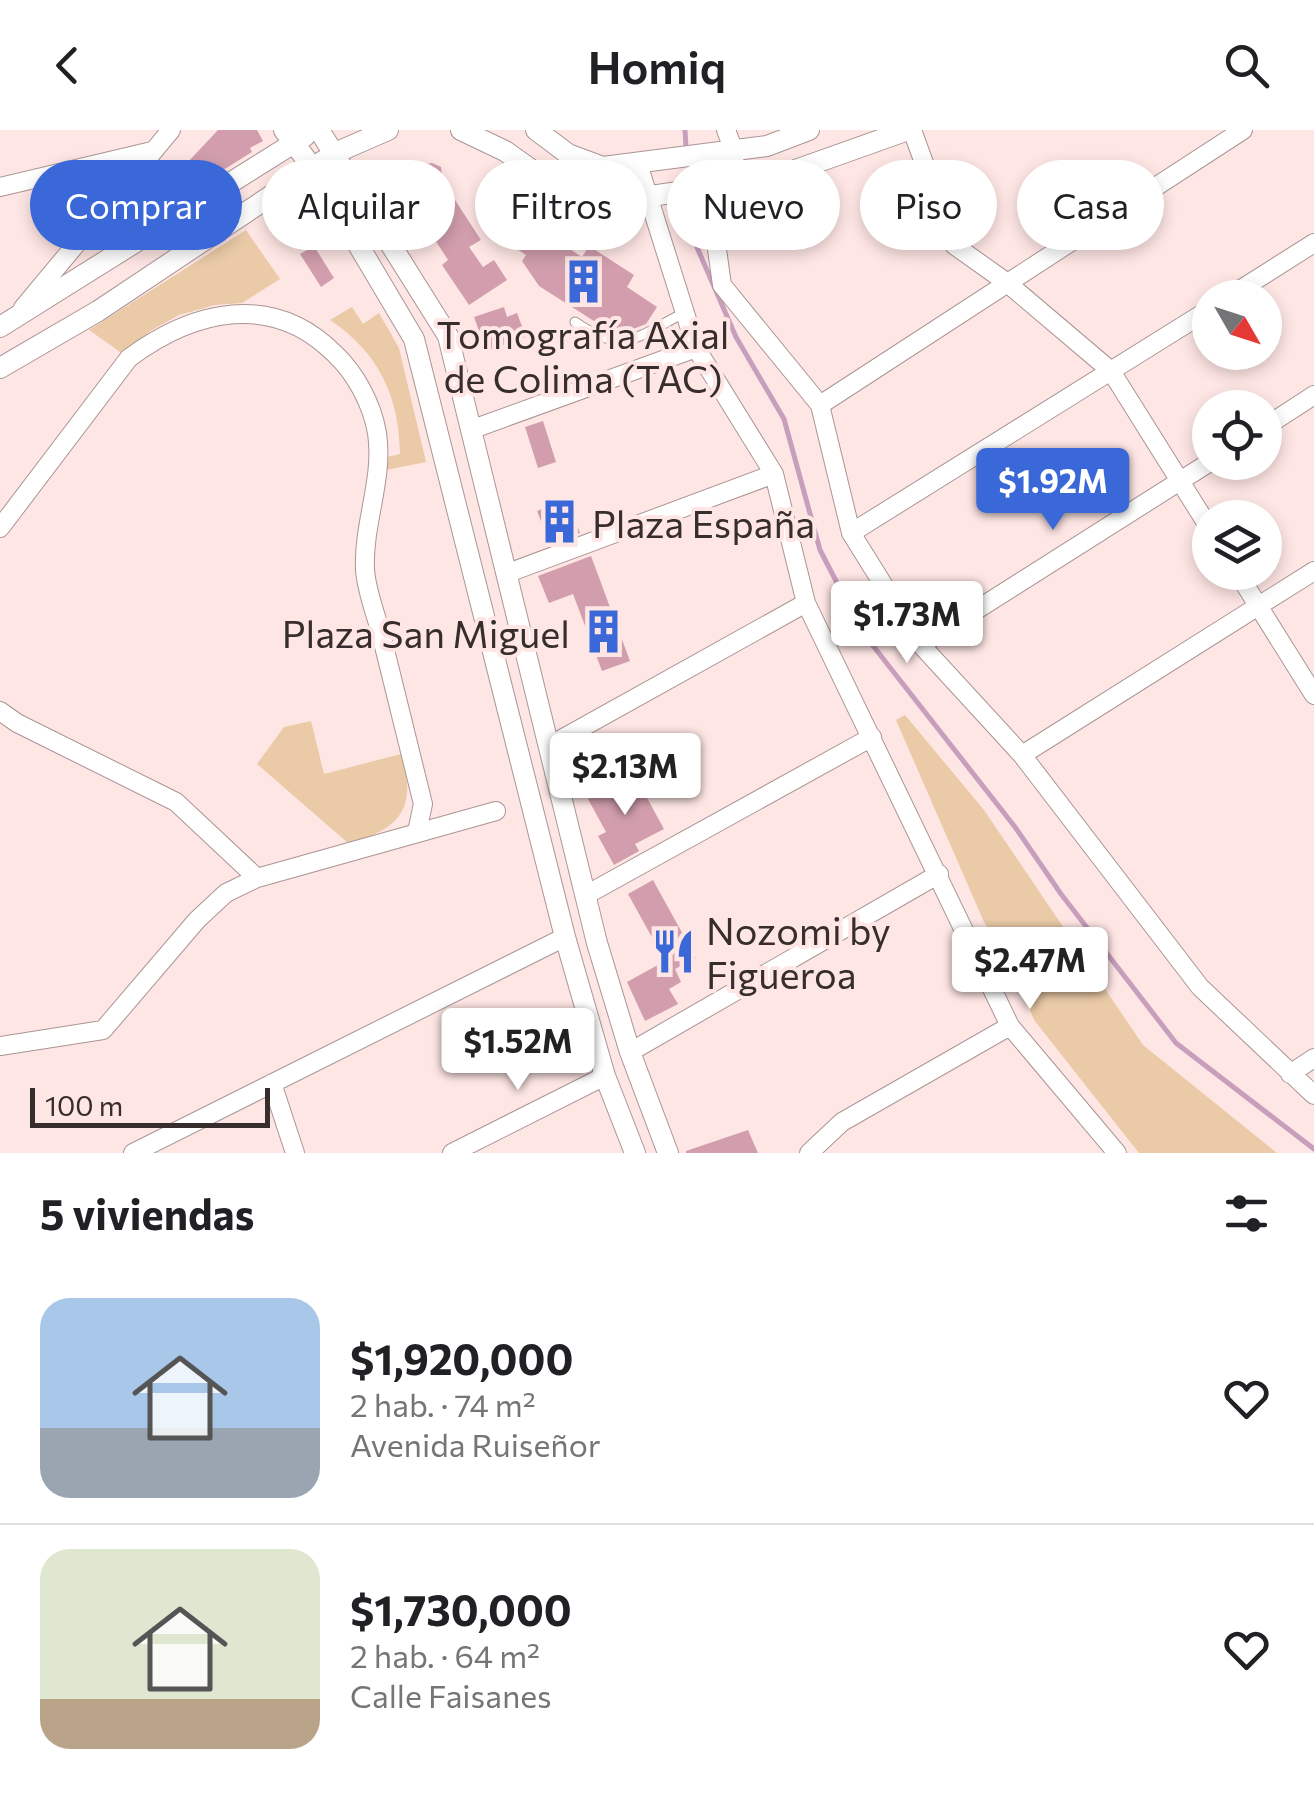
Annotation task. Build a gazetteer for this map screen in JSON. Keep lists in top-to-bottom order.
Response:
{
  "places": {
    "building": ["Tomografía Axial de Colima (TAC)", "Plaza España", "Plaza San Miguel"],
    "restaurant": ["Nozomi by Figueroa"]
  },
  "scale_bar": "100 m",
  "north": "bottom right",
  "page": {
    "header": "Homiq",
    "chip": [
      "Comprar",
      "Alquilar",
      "Filtros",
      "Nuevo",
      "Piso",
      "Casa"
    ],
    "price": [
      "$1.92M",
      "$1.73M",
      "$2.13M",
      "$2.47M",
      "$1.52M"
    ],
    "scale": "100 m",
    "heading": "5 viviendas",
    "list": [
      {
        "name": "$1,920,000",
        "note": "2 hab. · 74 m² · Avenida Ruiseñor"
      },
      {
        "name": "$1,730,000",
        "note": "2 hab. · 64 m² · Calle Faisanes"
      }
    ]
  }
}
